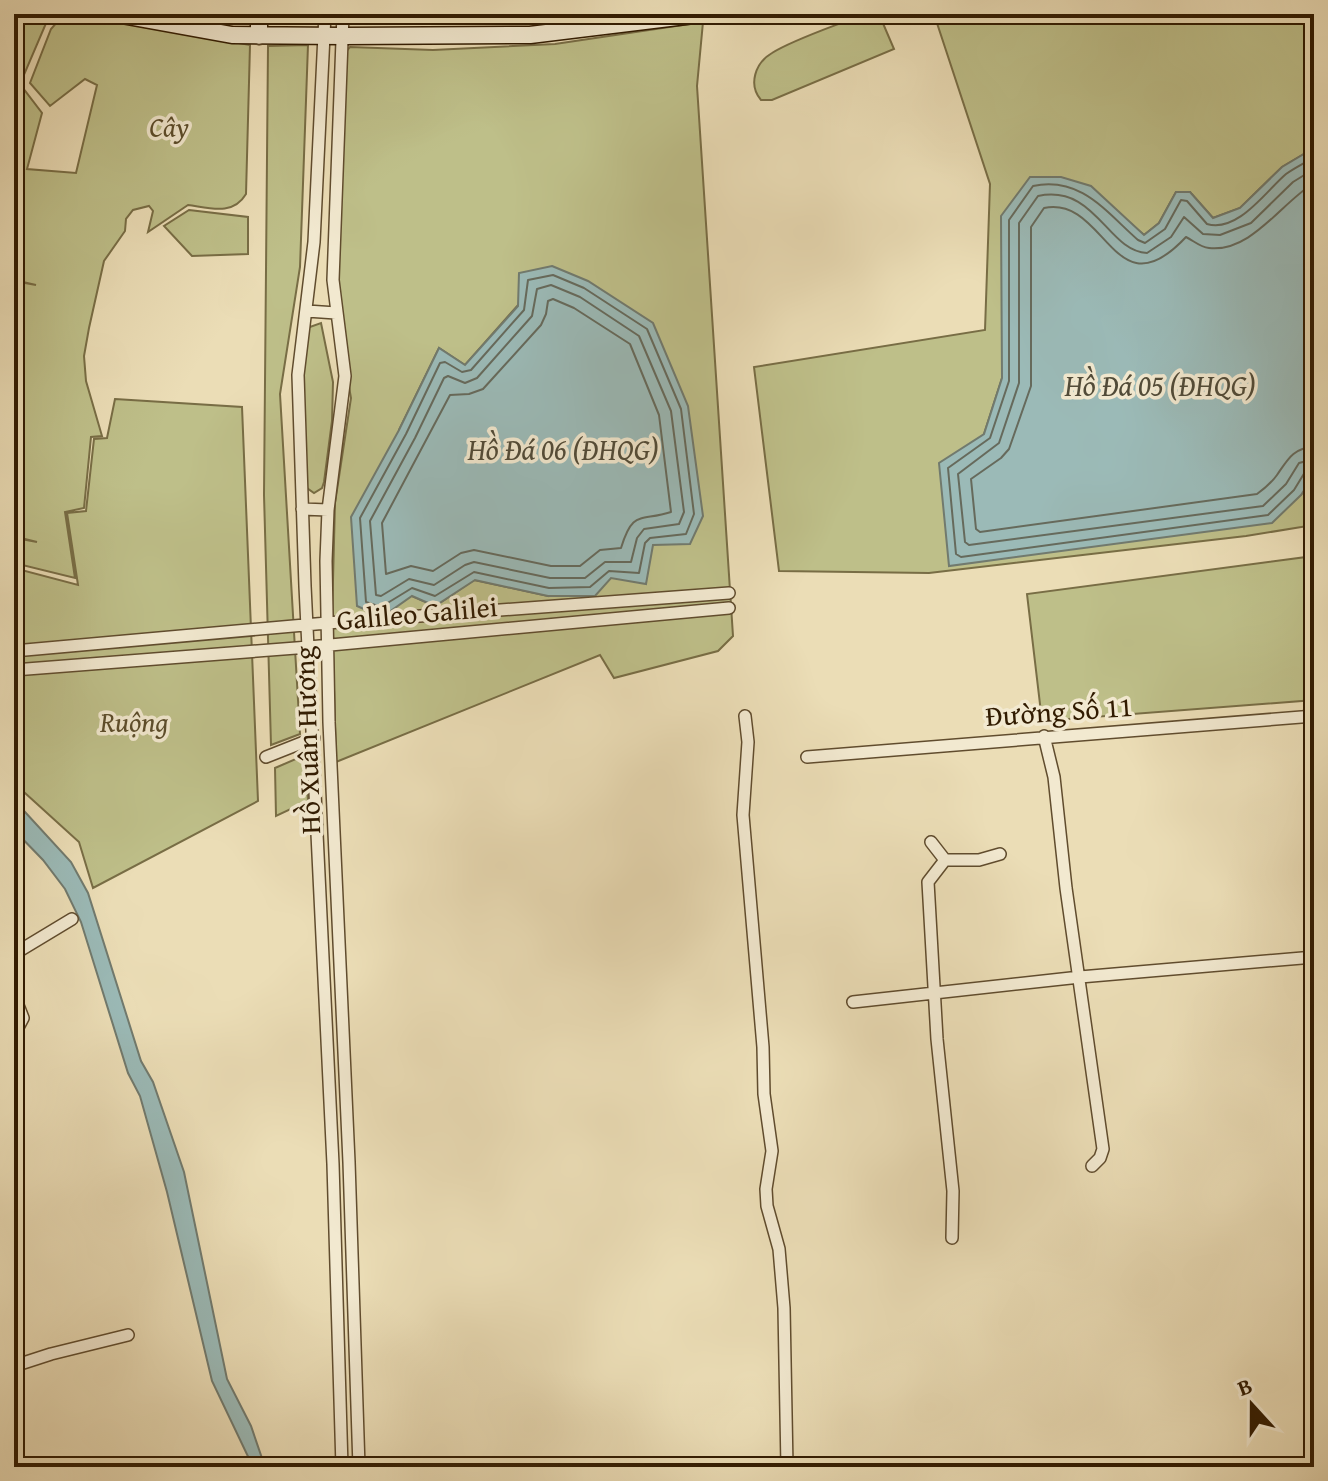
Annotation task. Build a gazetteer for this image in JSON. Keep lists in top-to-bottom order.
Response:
{
  "streets": {
    "street": ["Galileo Galilei", "Đường Số 11", "Hồ Xuân Hương"]
  },
  "crossings": [
    ["Galileo Galilei", "Hồ Xuân Hương"]
  ],
  "water": ["Hồ Đá 05 (ĐHQG)", "Hồ Đá 06 (ĐHQG)"],
  "parks": ["Cây", "Ruộng"],
  "north": "top"
}
